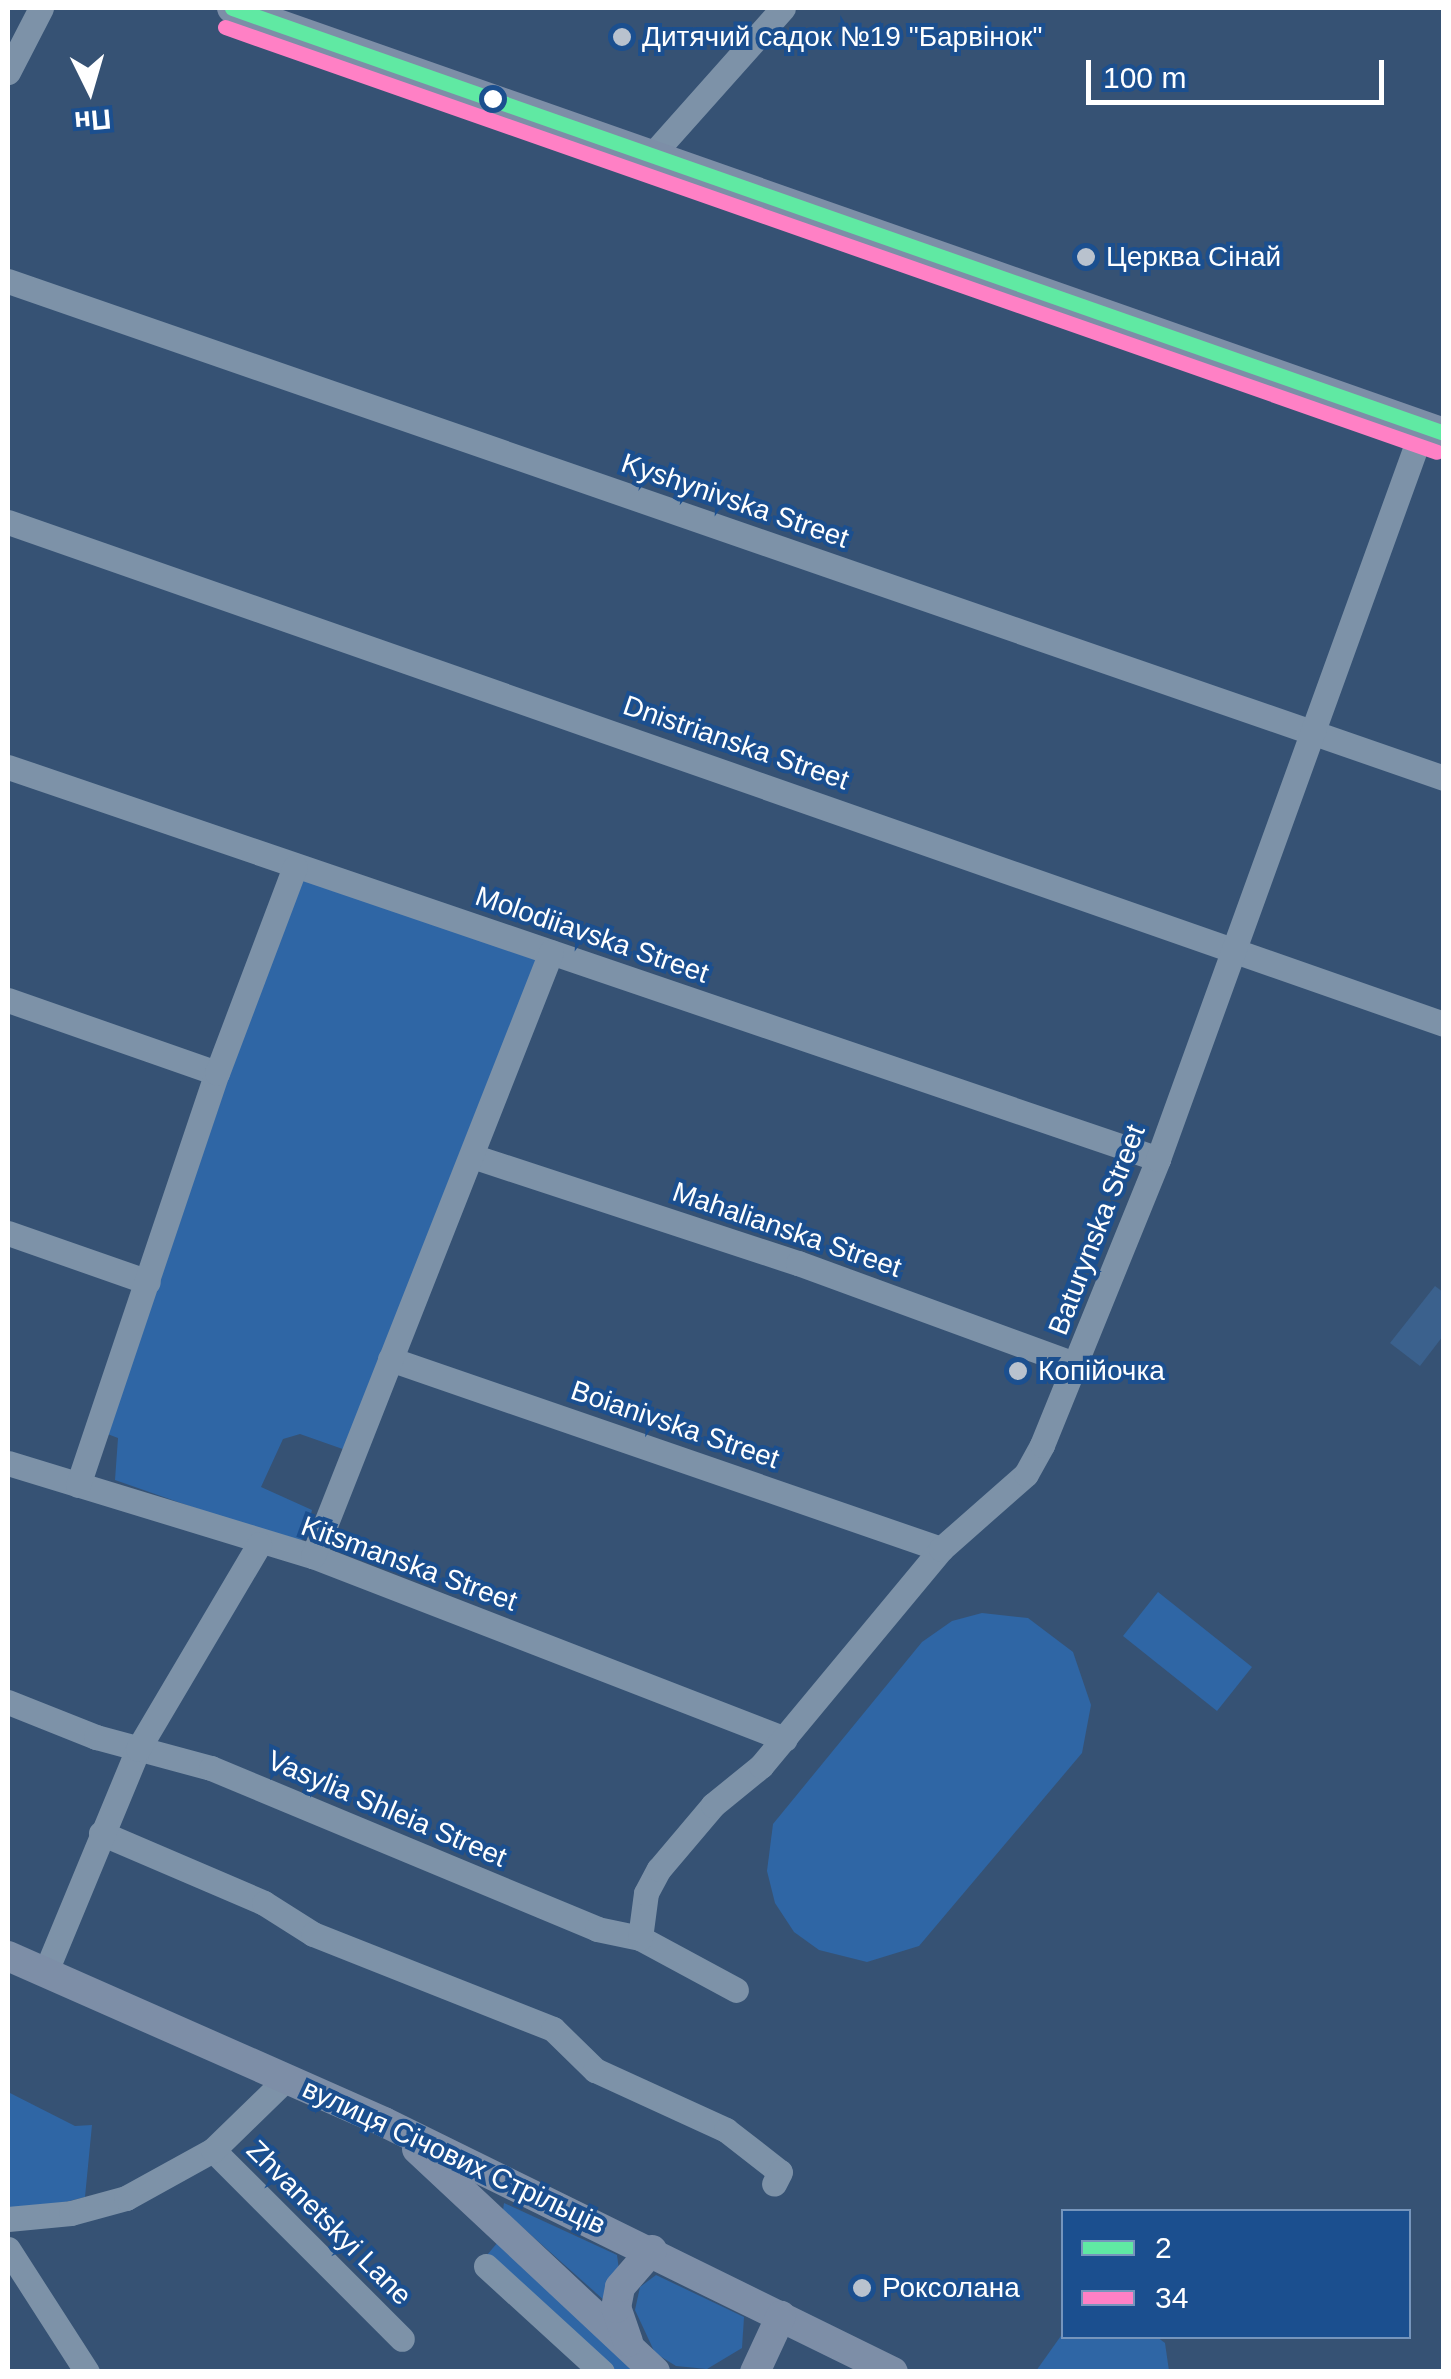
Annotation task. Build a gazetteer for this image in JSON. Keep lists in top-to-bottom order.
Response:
{
  "streets": {
    "main road": ["вулиця Січових Стрільців"],
    "street": [
      "Kyshynivska Street",
      "Dnistrianska Street",
      "Molodiiavska Street",
      "Mahalianska Street",
      "Baturynska Street",
      "Boianivska Street",
      "Kitsmanska Street",
      "Vasylia Shleia Street",
      "Zhvanetskyi Lane"
    ]
  },
  "crossings": [
    ["Kyshynivska Street", "Baturynska Street"],
    ["Dnistrianska Street", "Baturynska Street"],
    ["Molodiiavska Street", "Baturynska Street"],
    ["Mahalianska Street", "Baturynska Street"],
    ["Baturynska Street", "Boianivska Street"],
    ["Baturynska Street", "Kitsmanska Street"],
    ["Baturynska Street", "Vasylia Shleia Street"]
  ],
  "places": [
    "Дитячий садок №19 \"Барвінок\"",
    "Церква Сінай",
    "Копійочка",
    "Роксолана"
  ],
  "lines": ["transit line 2", "transit line 34"],
  "legend": ["2", "34"],
  "scale_bar": "100 m",
  "north": "bottom"
}
